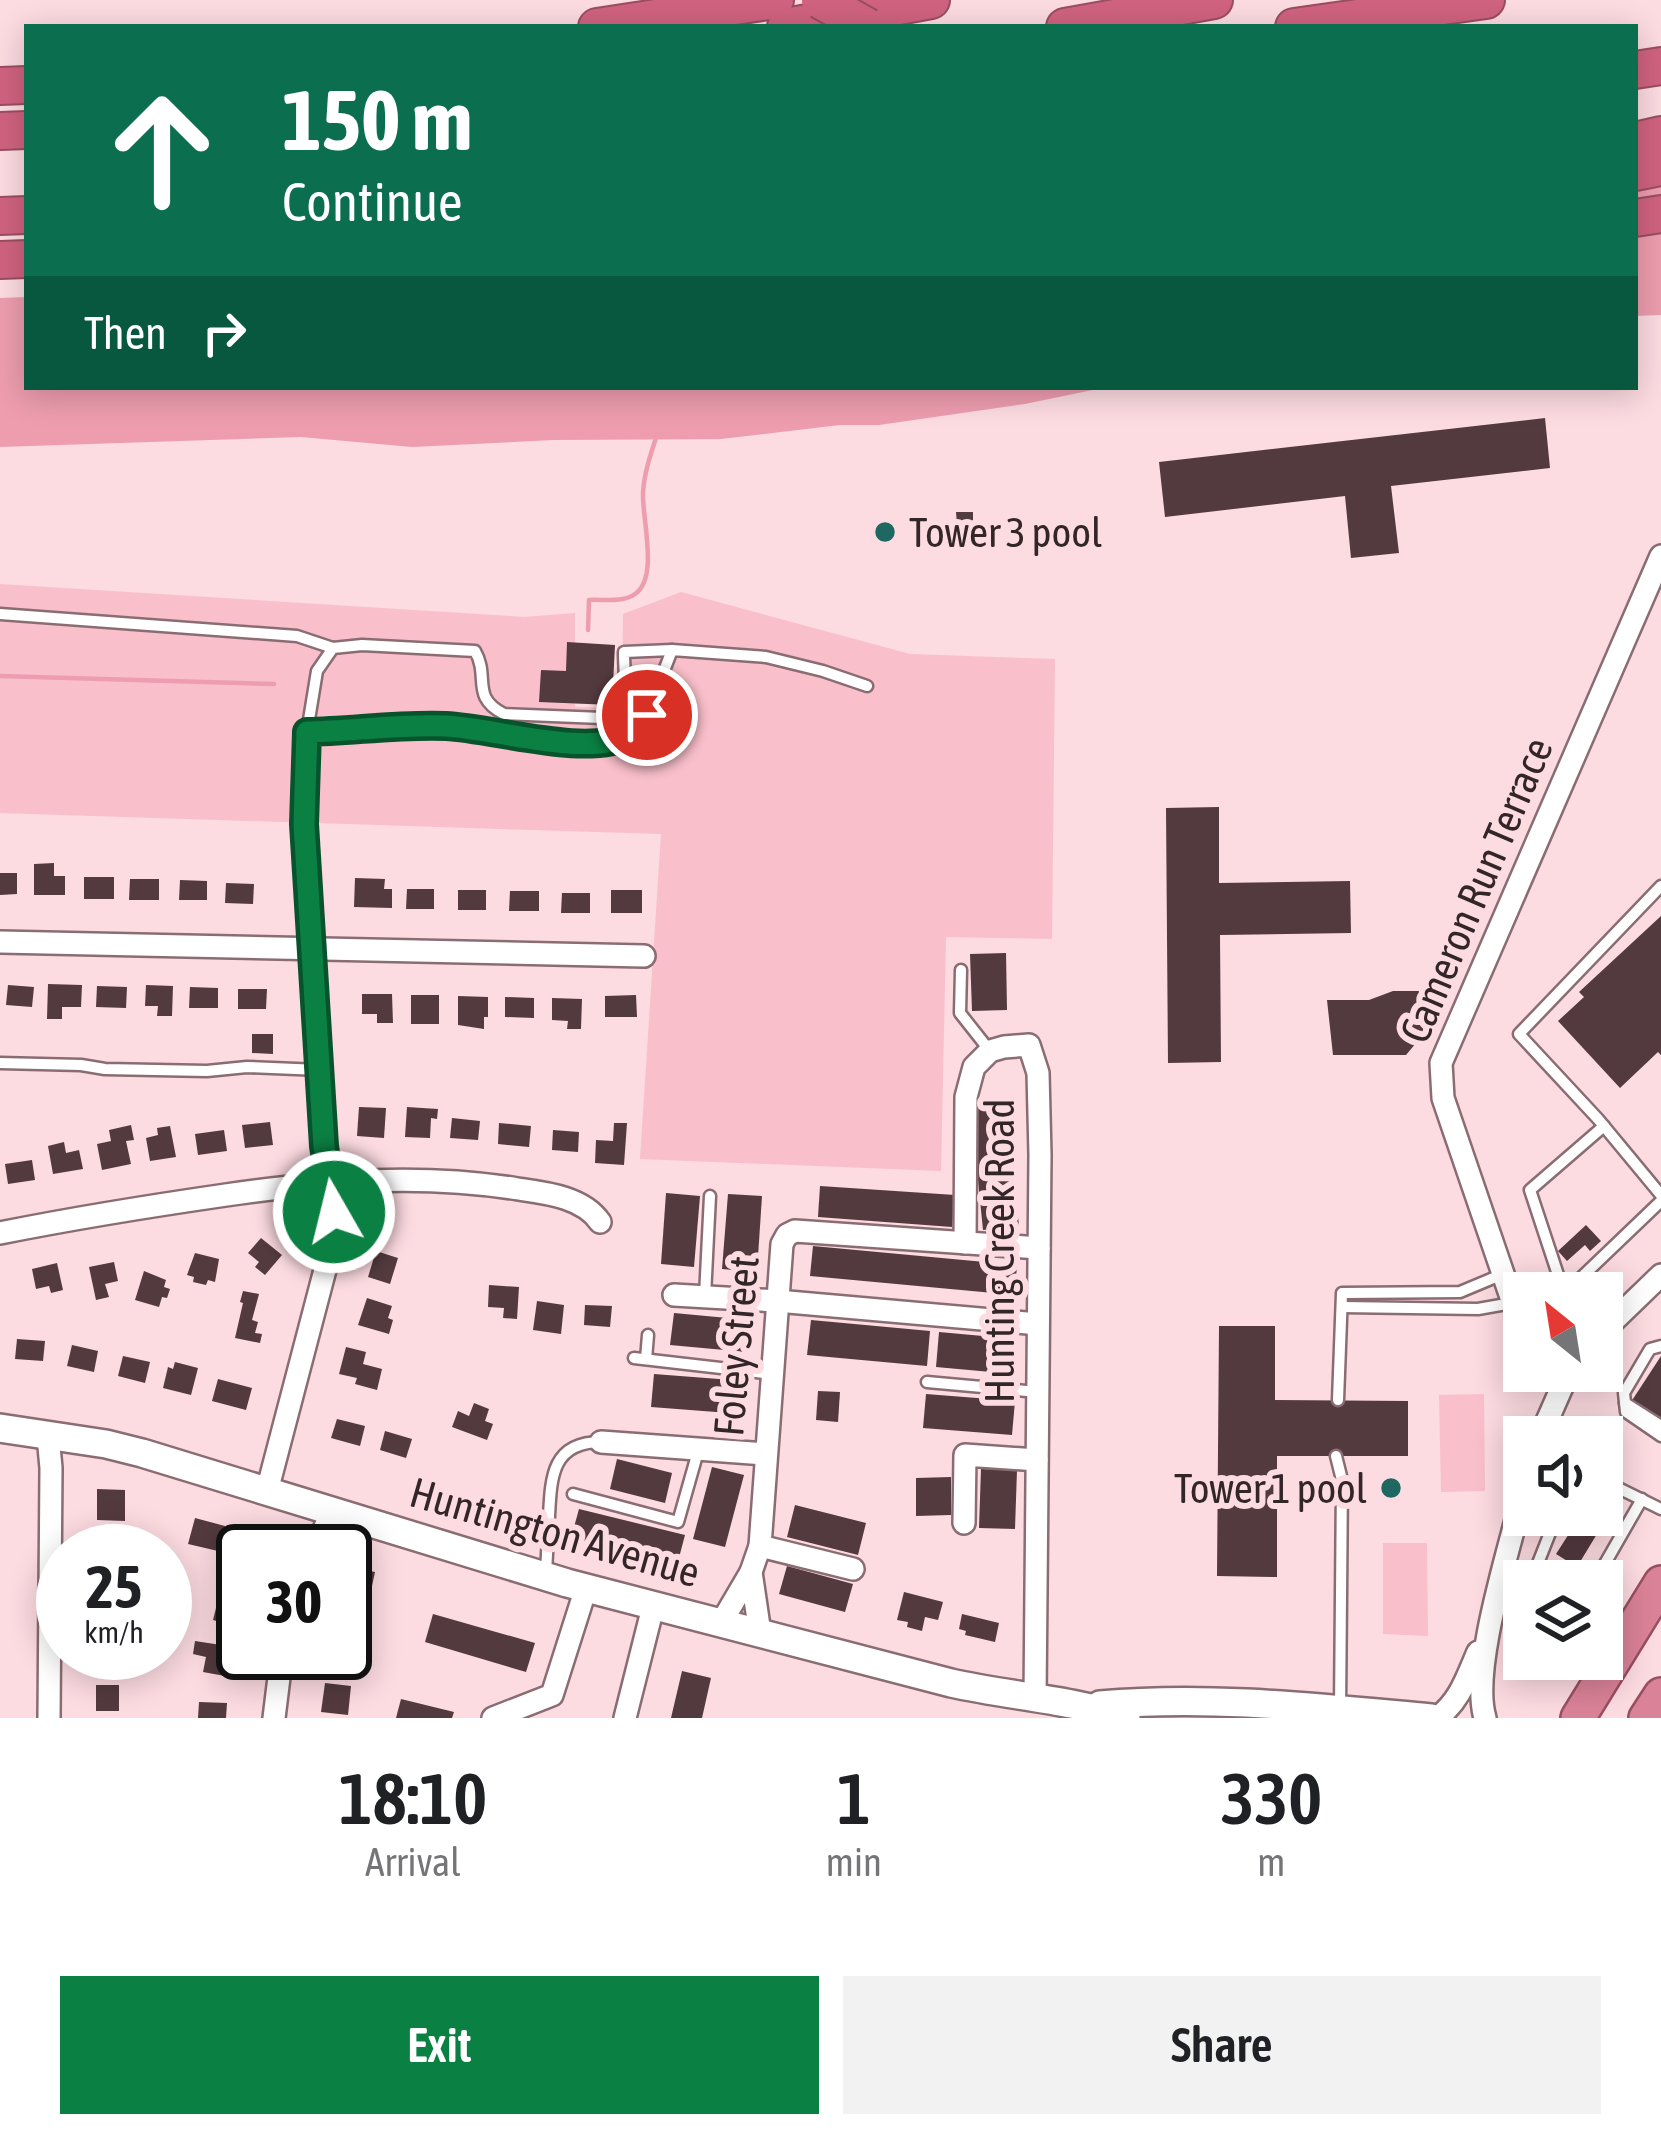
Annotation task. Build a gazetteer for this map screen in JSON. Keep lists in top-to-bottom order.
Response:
{
  "streets": {
    "main road": ["Huntington Avenue"],
    "street": ["Cameron Run Terrace", "Hunting Creek Road", "Foley Street"]
  },
  "crossings": [
    ["Hunting Creek Road", "Foley Street"],
    ["Hunting Creek Road", "Huntington Avenue"],
    ["Foley Street", "Huntington Avenue"]
  ],
  "places": ["Tower 3 pool", "Tower 1 pool"],
  "north": "top left",
  "page": {
    "turn": ["150 m", "Continue"],
    "then": "Then",
    "speed": "25 km/h",
    "limit": "30",
    "eta": [
      "18:10",
      "Arrival",
      "1",
      "min",
      "330",
      "m"
    ],
    "buttons": ["Exit", "Share"]
  }
}
